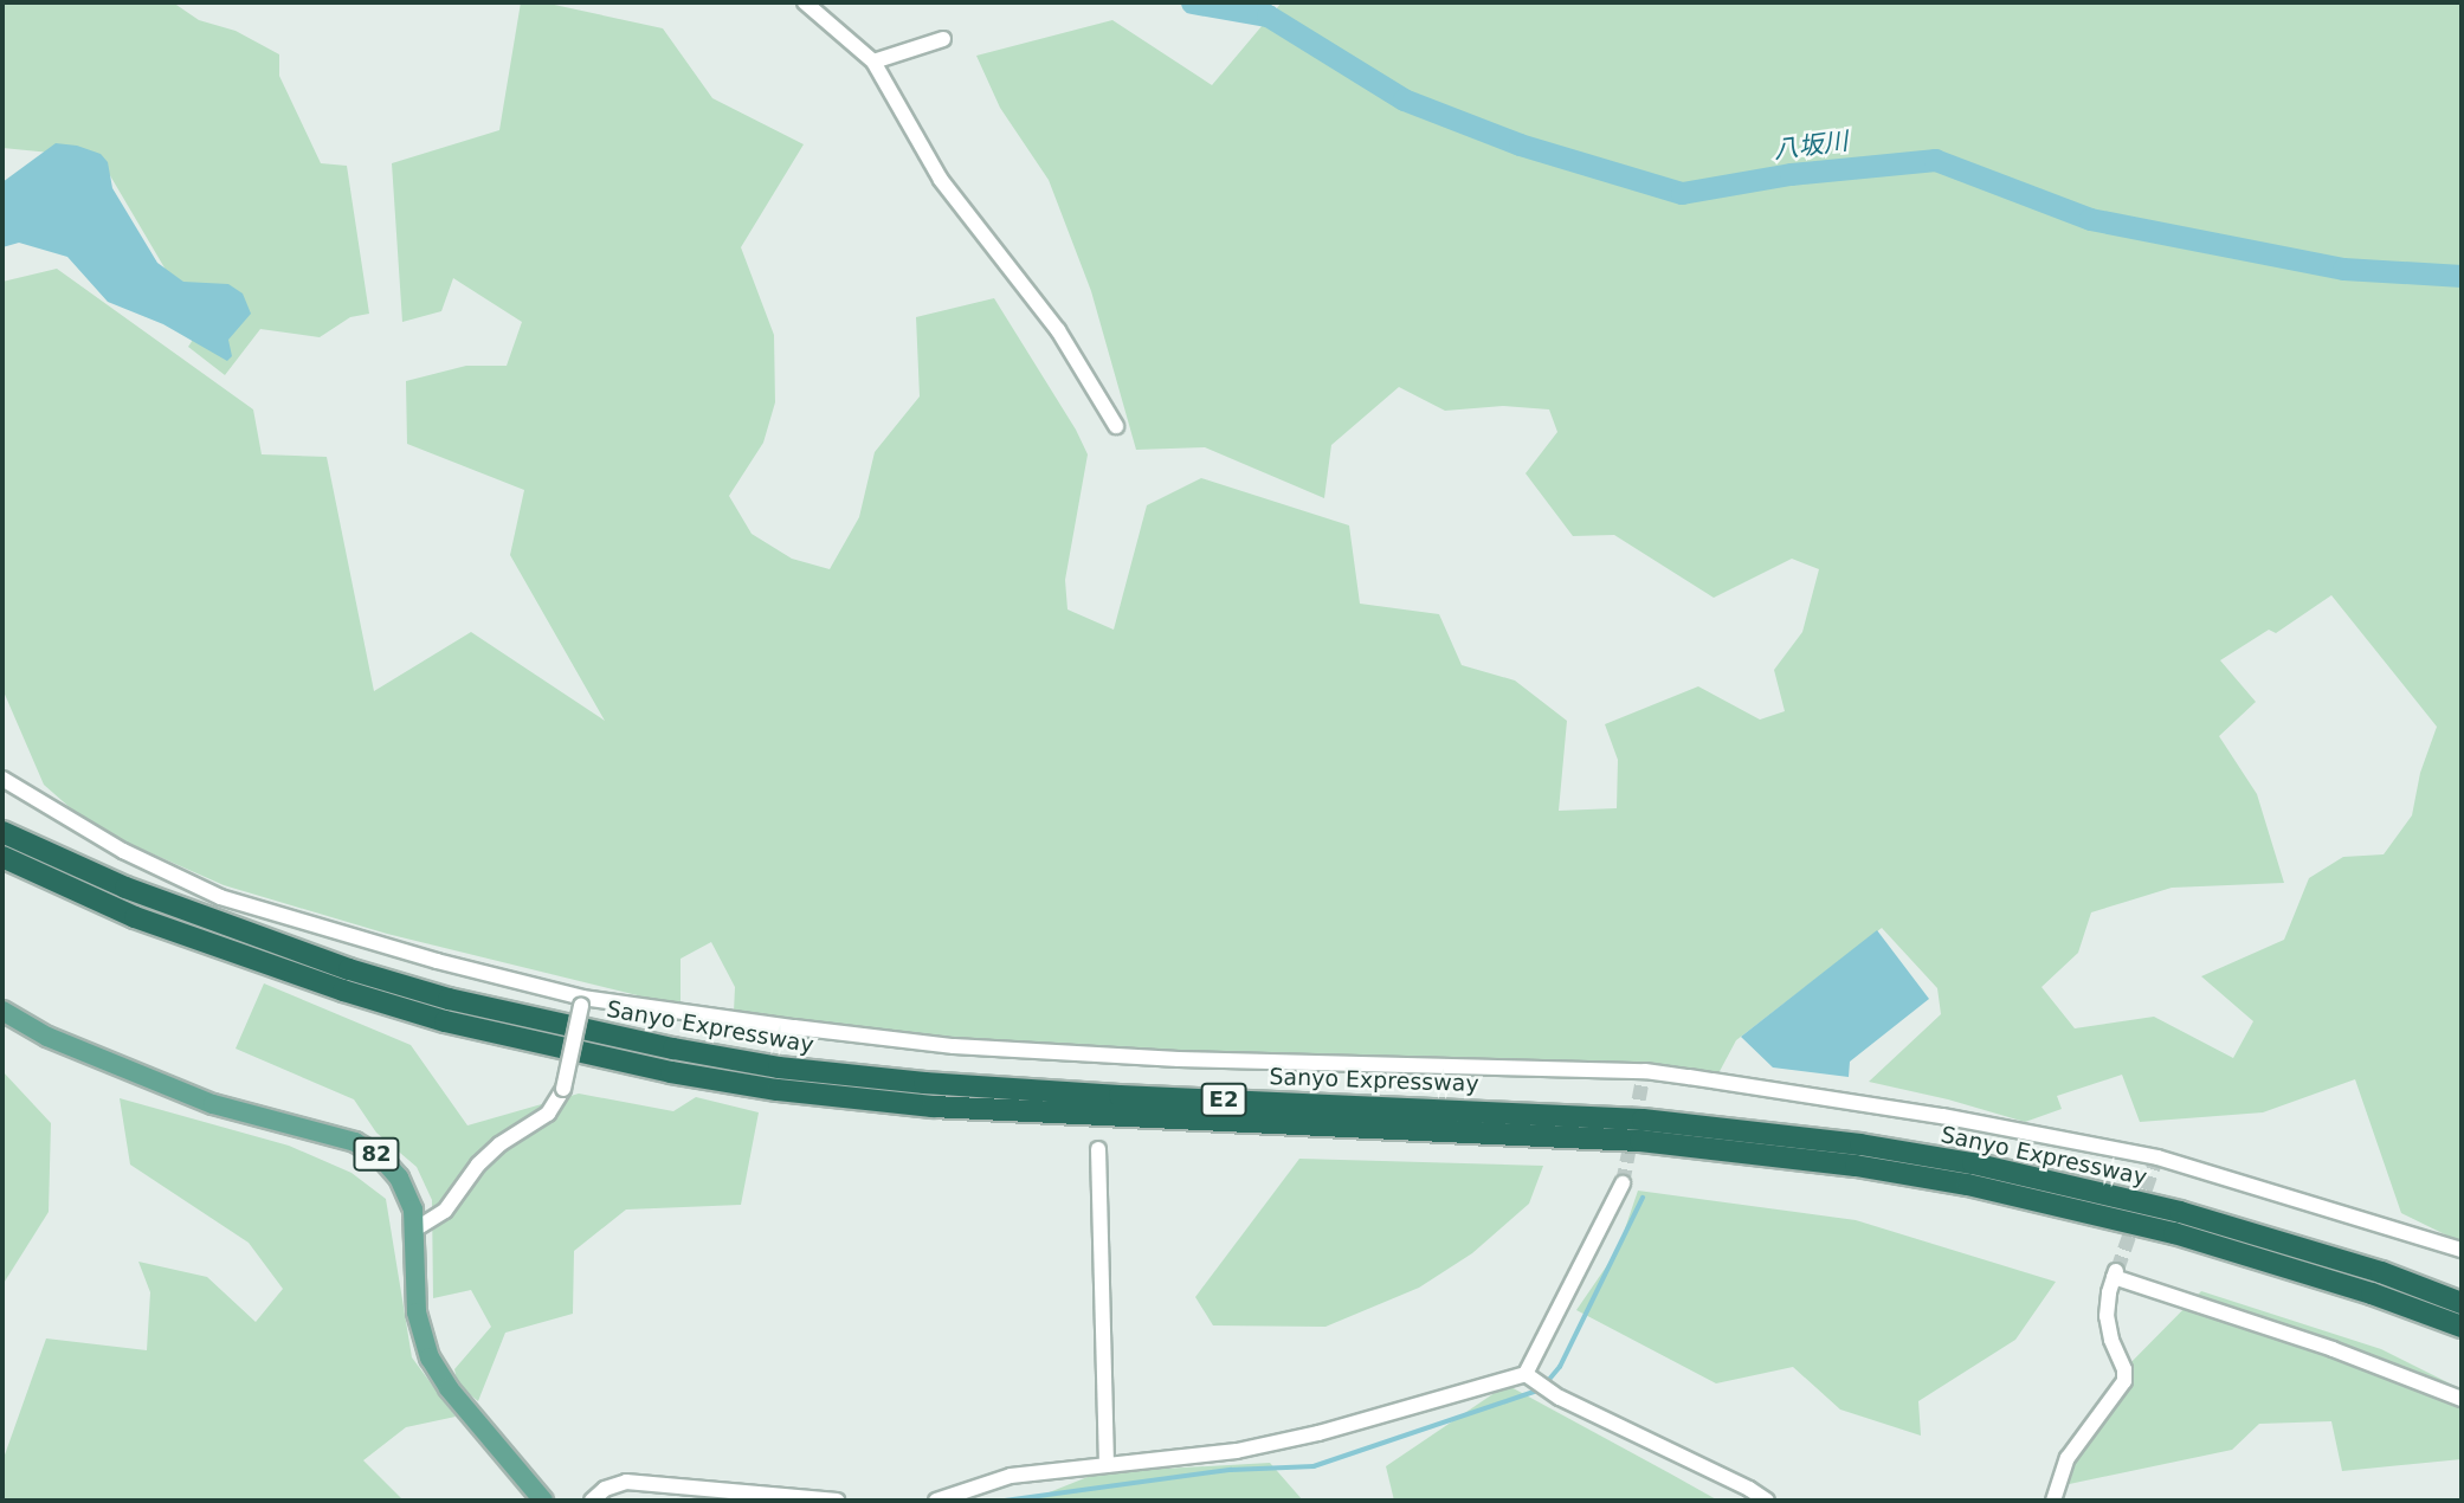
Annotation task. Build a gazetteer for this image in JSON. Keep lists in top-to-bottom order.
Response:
{
  "streets": {
    "highway": ["Sanyo Expressway", "E2"],
    "main road": ["82"]
  },
  "water": ["八坂川"]
}
